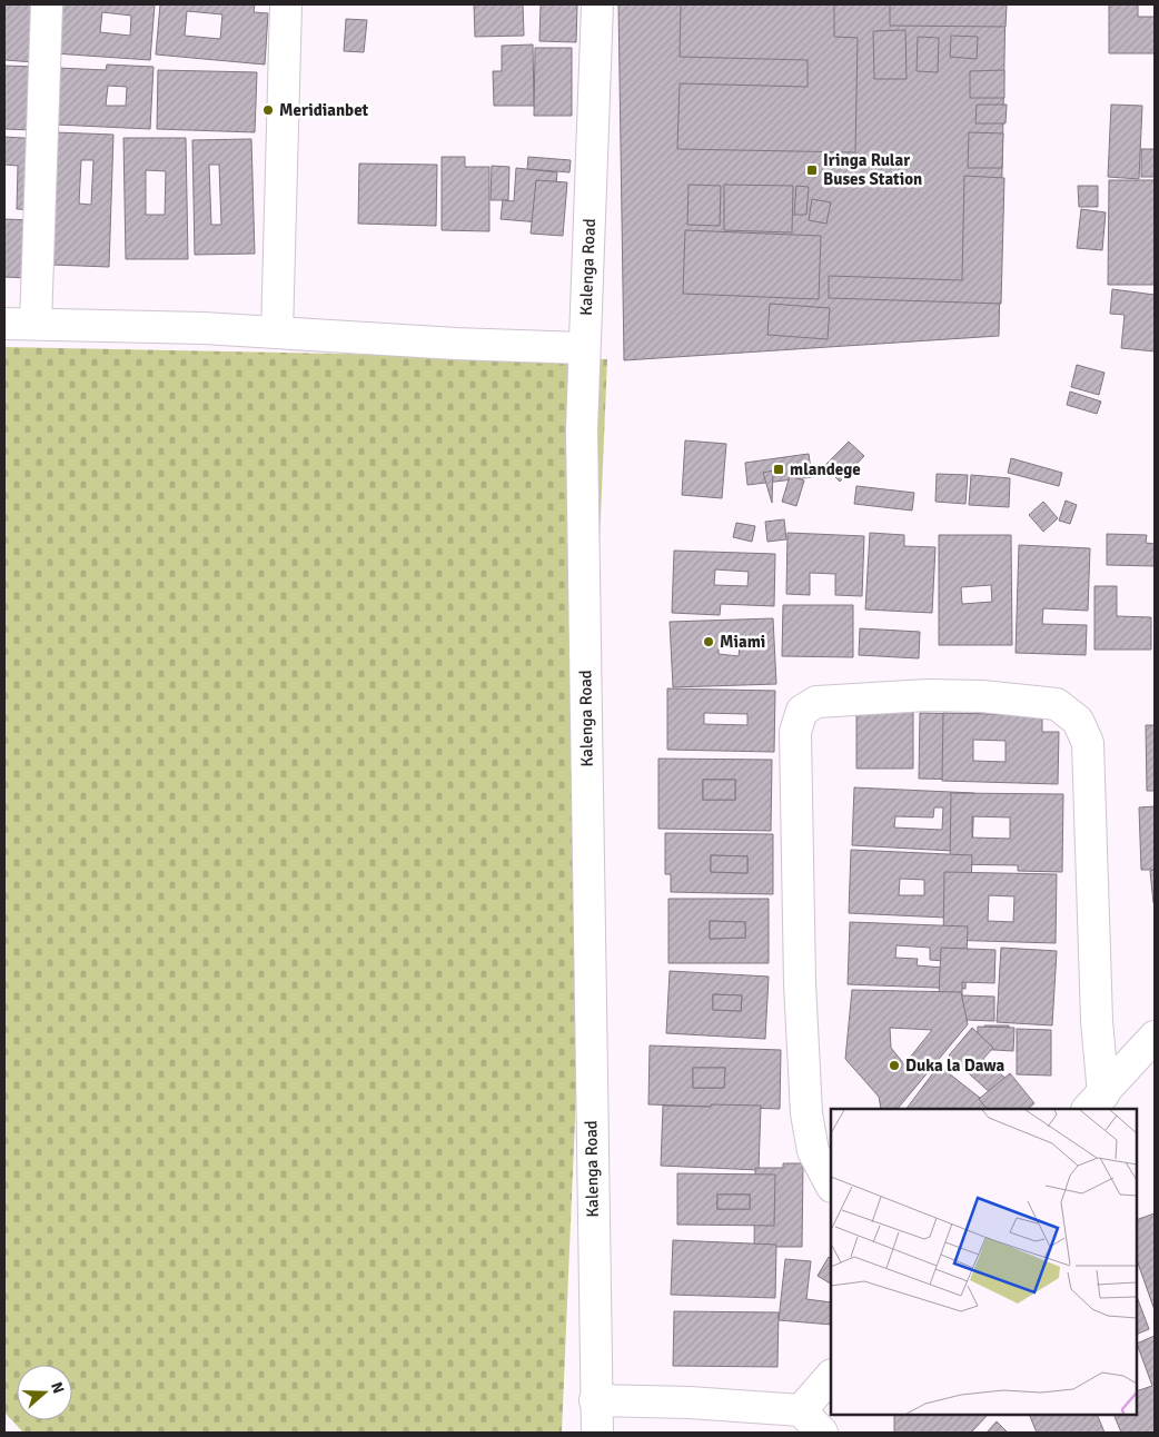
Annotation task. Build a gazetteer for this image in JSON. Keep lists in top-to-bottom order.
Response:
{
  "streets": {
    "street": ["Kalenga Road"]
  },
  "places": {
    "other": ["Meridianbet", "Miami", "Duka la Dawa"],
    "transit": ["Iringa Rular Buses Station", "mlandege"]
  },
  "north": "right"
}
